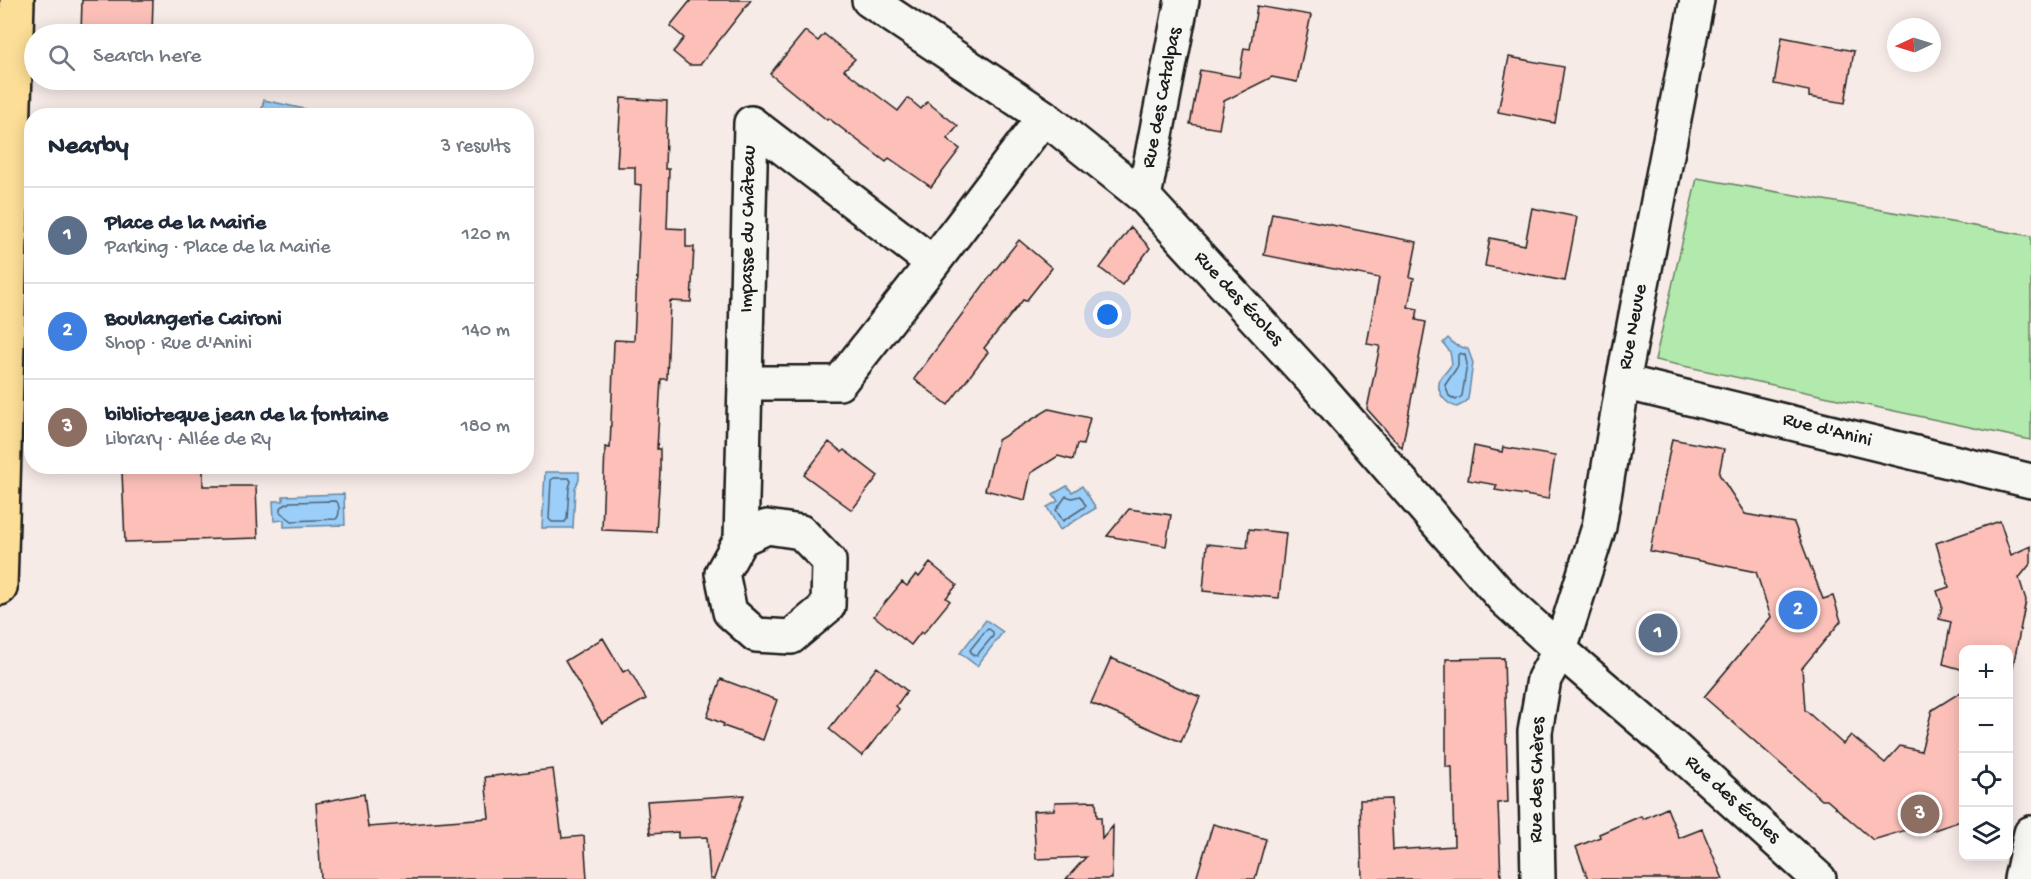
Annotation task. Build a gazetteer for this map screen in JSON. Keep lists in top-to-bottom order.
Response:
{
  "streets": {
    "street": [
      "Rue des Catalpas",
      "Impasse du Château",
      "Rue des Écoles",
      "Rue Neuve",
      "Rue d'Anini",
      "Rue des Chères"
    ]
  },
  "crossings": [
    ["Rue des Catalpas", "Rue des Écoles"],
    ["Rue des Écoles", "Rue Neuve"],
    ["Rue des Écoles", "Rue des Chères"],
    ["Rue Neuve", "Rue d'Anini"],
    ["Rue Neuve", "Rue des Chères"]
  ],
  "north": "left",
  "page": {
    "search": "Search here",
    "heading": ["Nearby", "3 results"],
    "list": [
      {
        "mark": "1",
        "name": "Place de la Mairie",
        "note": "Parking · Place de la Mairie",
        "value": "120 m"
      },
      {
        "mark": "2",
        "name": "Boulangerie Caironi",
        "note": "Shop · Rue d'Anini",
        "value": "140 m"
      },
      {
        "mark": "3",
        "name": "biblioteque jean de la fontaine",
        "note": "Library · Allée de Ry",
        "value": "180 m"
      }
    ],
    "pins": ["2", "1", "3"],
    "map_buttons": ["+", "−"]
  }
}
